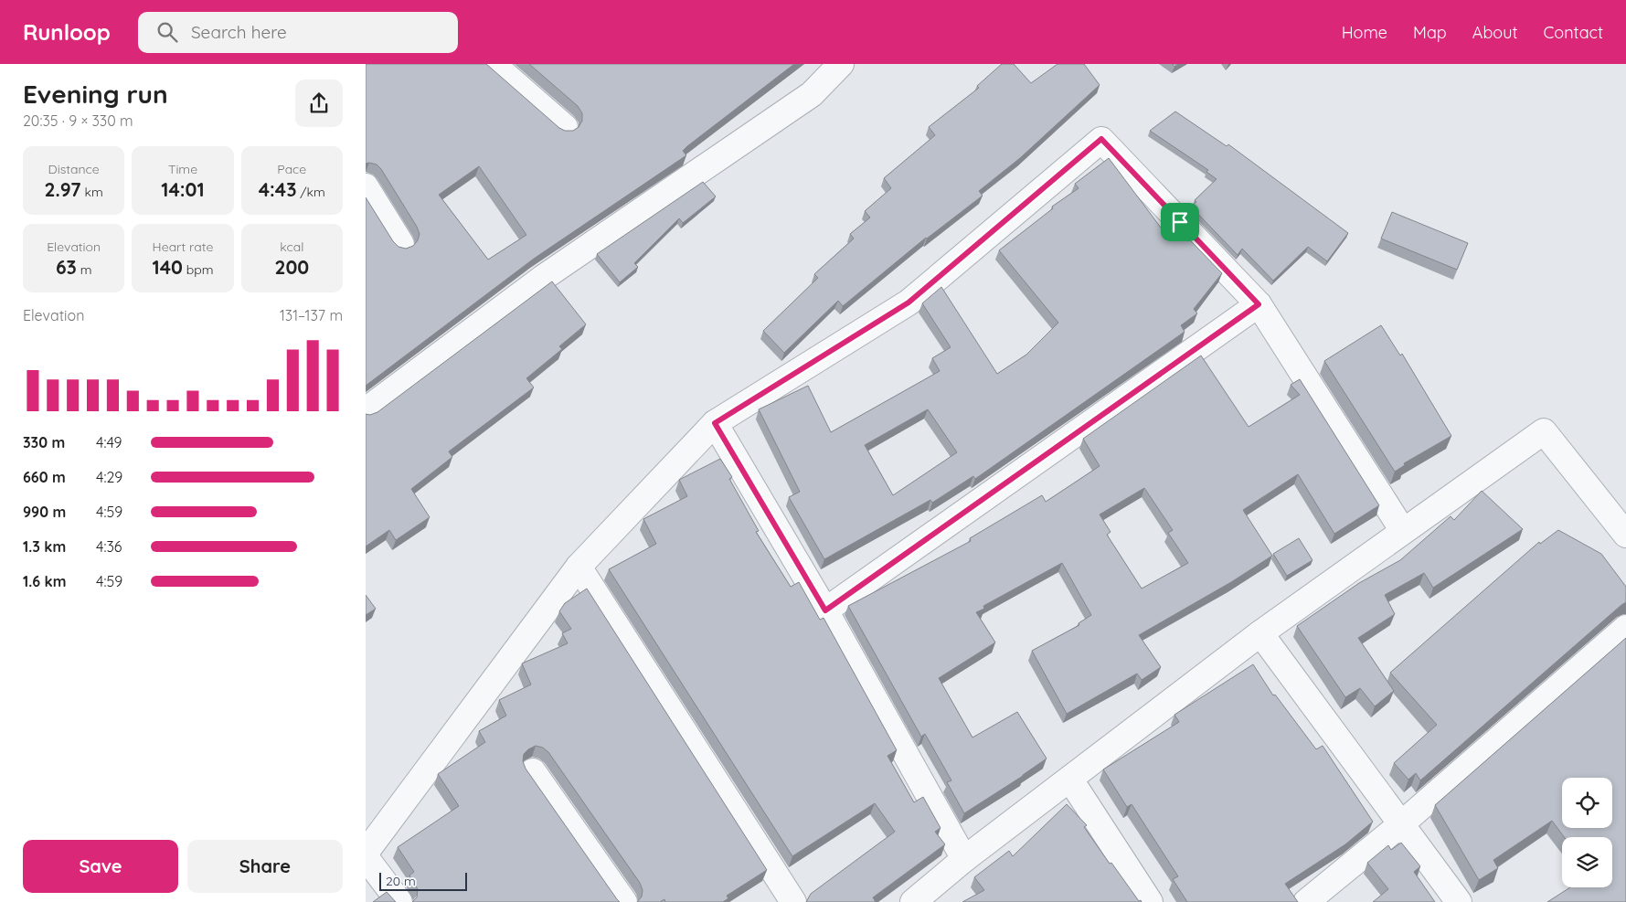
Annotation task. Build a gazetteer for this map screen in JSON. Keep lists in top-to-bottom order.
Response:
{
  "scale_bar": "20 m",
  "page": {
    "header": "Runloop",
    "search": "Search here",
    "nav": [
      "Home",
      "Map",
      "About",
      "Contact"
    ],
    "heading": ["Evening run", "20:35 · 9 × 330 m"],
    "stats": [
      ["Distance", "2.97 km"],
      ["Time", "14:01"],
      ["Pace", "4:43 /km"],
      ["Elevation", "63 m"],
      ["Heart rate", "140 bpm"],
      ["kcal", "200"]
    ],
    "chart": ["Elevation", "131–137 m"],
    "list": [
      {
        "name": "330 m",
        "note": "4:49"
      },
      {
        "name": "660 m",
        "note": "4:29"
      },
      {
        "name": "990 m",
        "note": "4:59"
      },
      {
        "name": "1.3 km",
        "note": "4:36"
      },
      {
        "name": "1.6 km",
        "note": "4:59"
      }
    ],
    "buttons": ["Save", "Share"],
    "scale": "20 m"
  }
}
